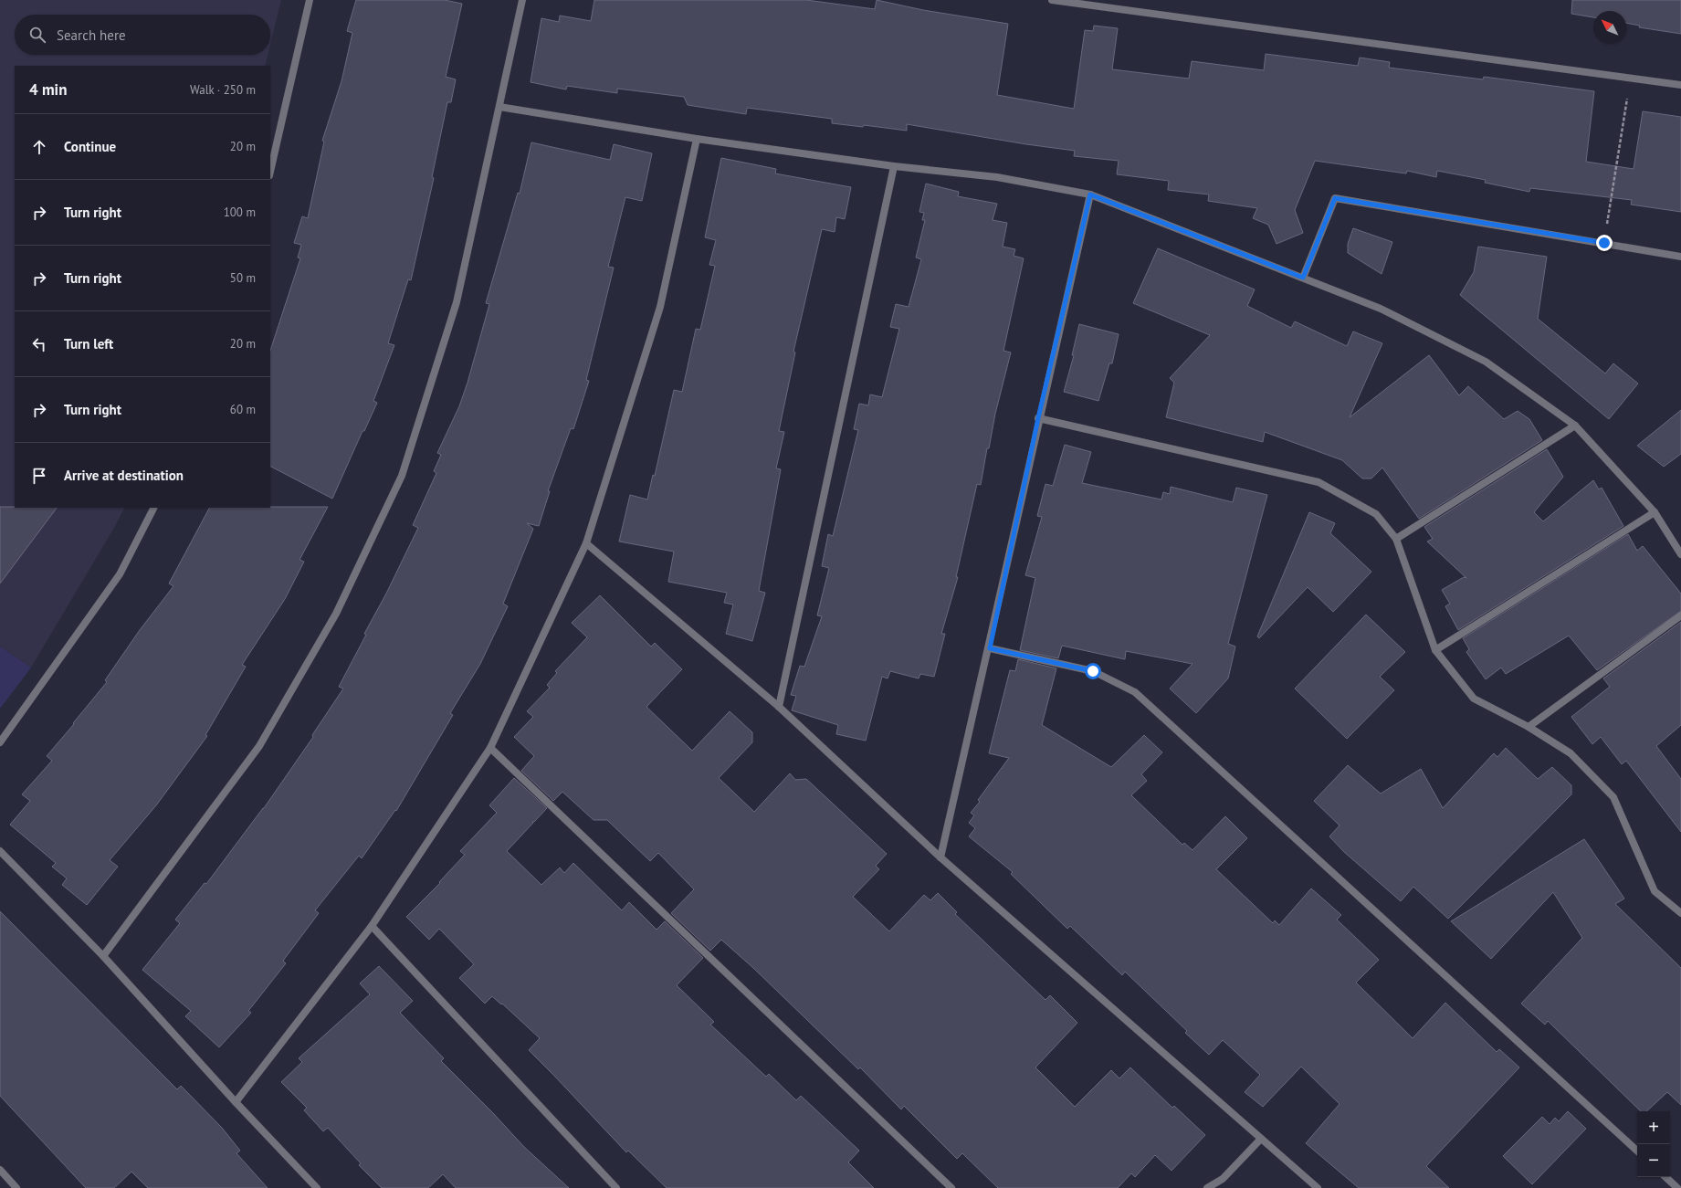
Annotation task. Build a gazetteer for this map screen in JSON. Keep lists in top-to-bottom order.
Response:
{
  "north": "top left",
  "page": {
    "search": "Search here",
    "heading": ["4 min", "Walk · 250 m"],
    "list": [
      ["Continue", "20 m"],
      ["Turn right", "100 m"],
      ["Turn right", "50 m"],
      ["Turn left", "20 m"],
      ["Turn right", "60 m"],
      "Arrive at destination"
    ],
    "map_buttons": ["+", "−"]
  }
}
